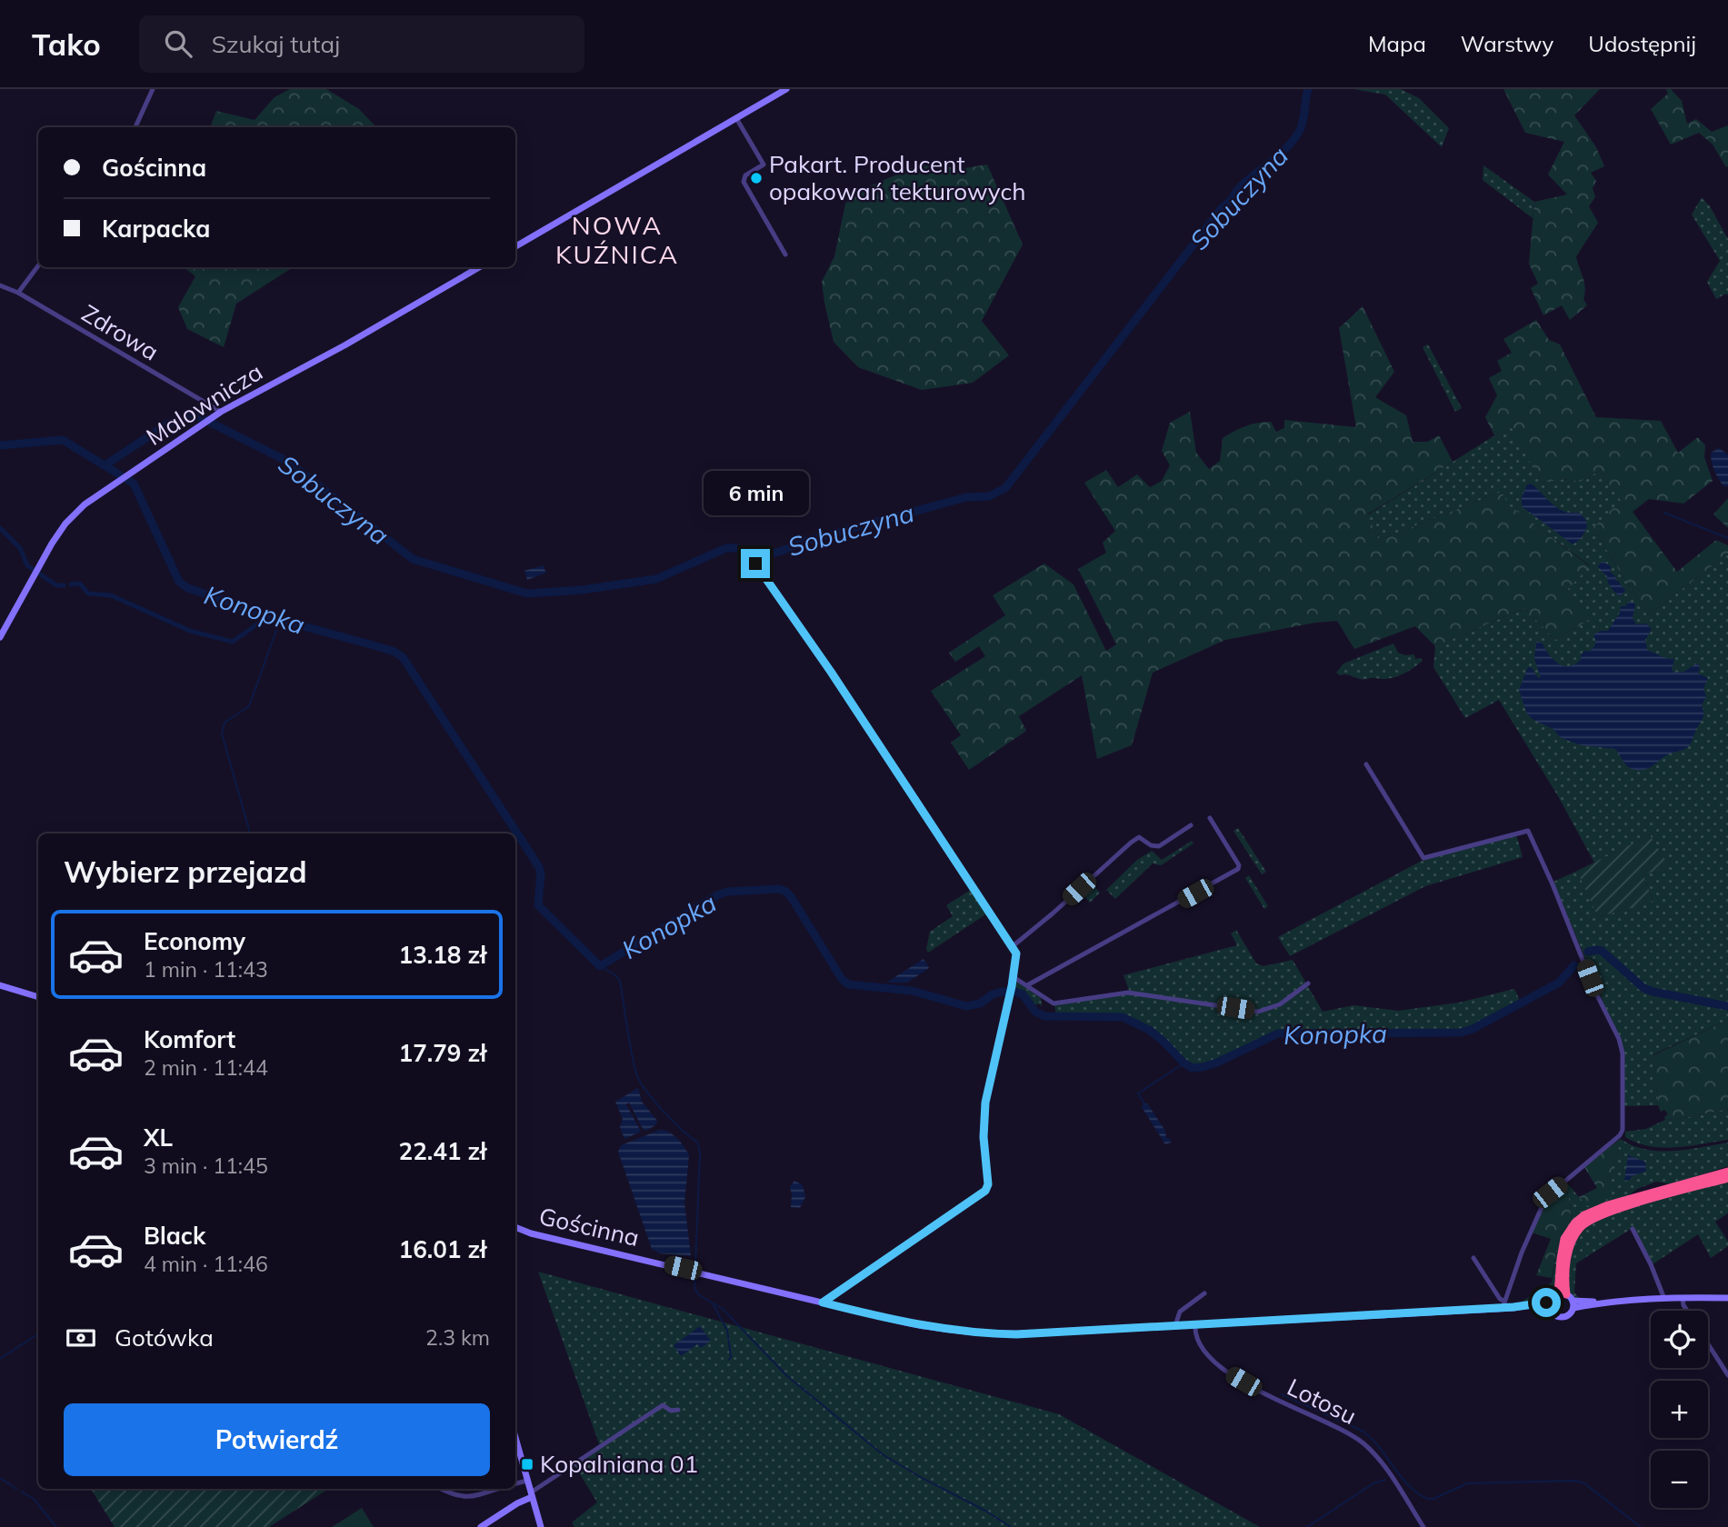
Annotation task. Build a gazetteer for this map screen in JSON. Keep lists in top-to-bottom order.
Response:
{
  "streets": {
    "main road": ["Malownicza", "Gościnna"],
    "street": ["Zdrowa", "Lotosu"]
  },
  "crossings": [
    ["Zdrowa", "Malownicza"],
    ["Gościnna", "Lotosu"]
  ],
  "districts": ["NOWA KUŹNICA"],
  "water": ["Sobuczyna", "Konopka"],
  "places": {
    "other": ["Pakart. Producent opakowań tekturowych"],
    "transit": ["Kopalniana 01"]
  },
  "page": {
    "header": "Tako",
    "search": "Szukaj tutaj",
    "nav": ["Mapa", "Warstwy", "Udostępnij"],
    "banner": ["Gościnna", "Karpacka"],
    "bubble": "6 min",
    "heading": "Wybierz przejazd",
    "list": [
      {
        "name": "Economy",
        "note": "1 min · 11:43",
        "value": "13.18 zł"
      },
      {
        "name": "Komfort",
        "note": "2 min · 11:44",
        "value": "17.79 zł"
      },
      {
        "name": "XL",
        "note": "3 min · 11:45",
        "value": "22.41 zł"
      },
      {
        "name": "Black",
        "note": "4 min · 11:46",
        "value": "16.01 zł"
      }
    ],
    "pay": ["Gotówka", "2.3 km"],
    "map_buttons": ["+", "−"],
    "buttons": "Potwierdź"
  }
}
